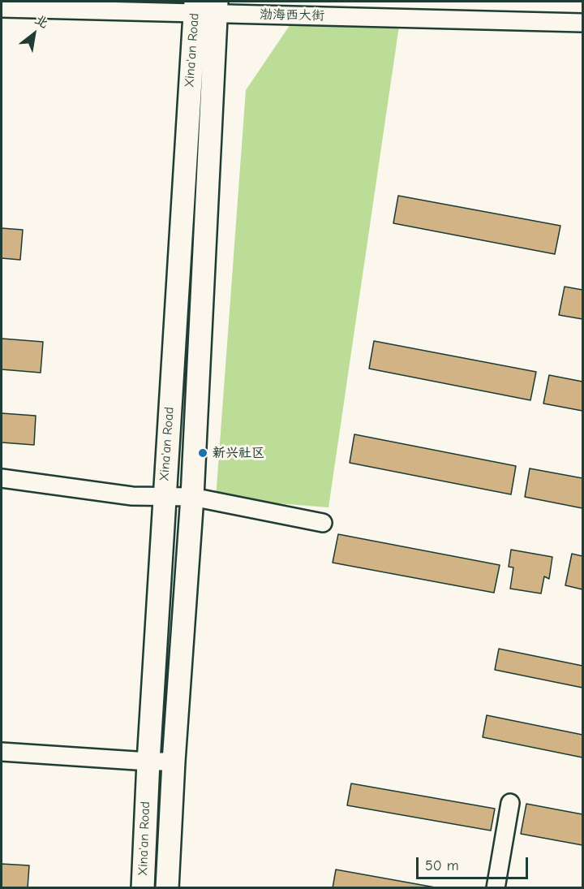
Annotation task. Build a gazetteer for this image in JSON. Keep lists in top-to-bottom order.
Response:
{
  "streets": {
    "main road": ["Xina'an Road"],
    "street": ["渤海西大街"]
  },
  "crossings": [
    ["渤海西大街", "Xina'an Road"]
  ],
  "places": ["新兴社区"],
  "scale_bar": "50 m",
  "north": "top right"
}
